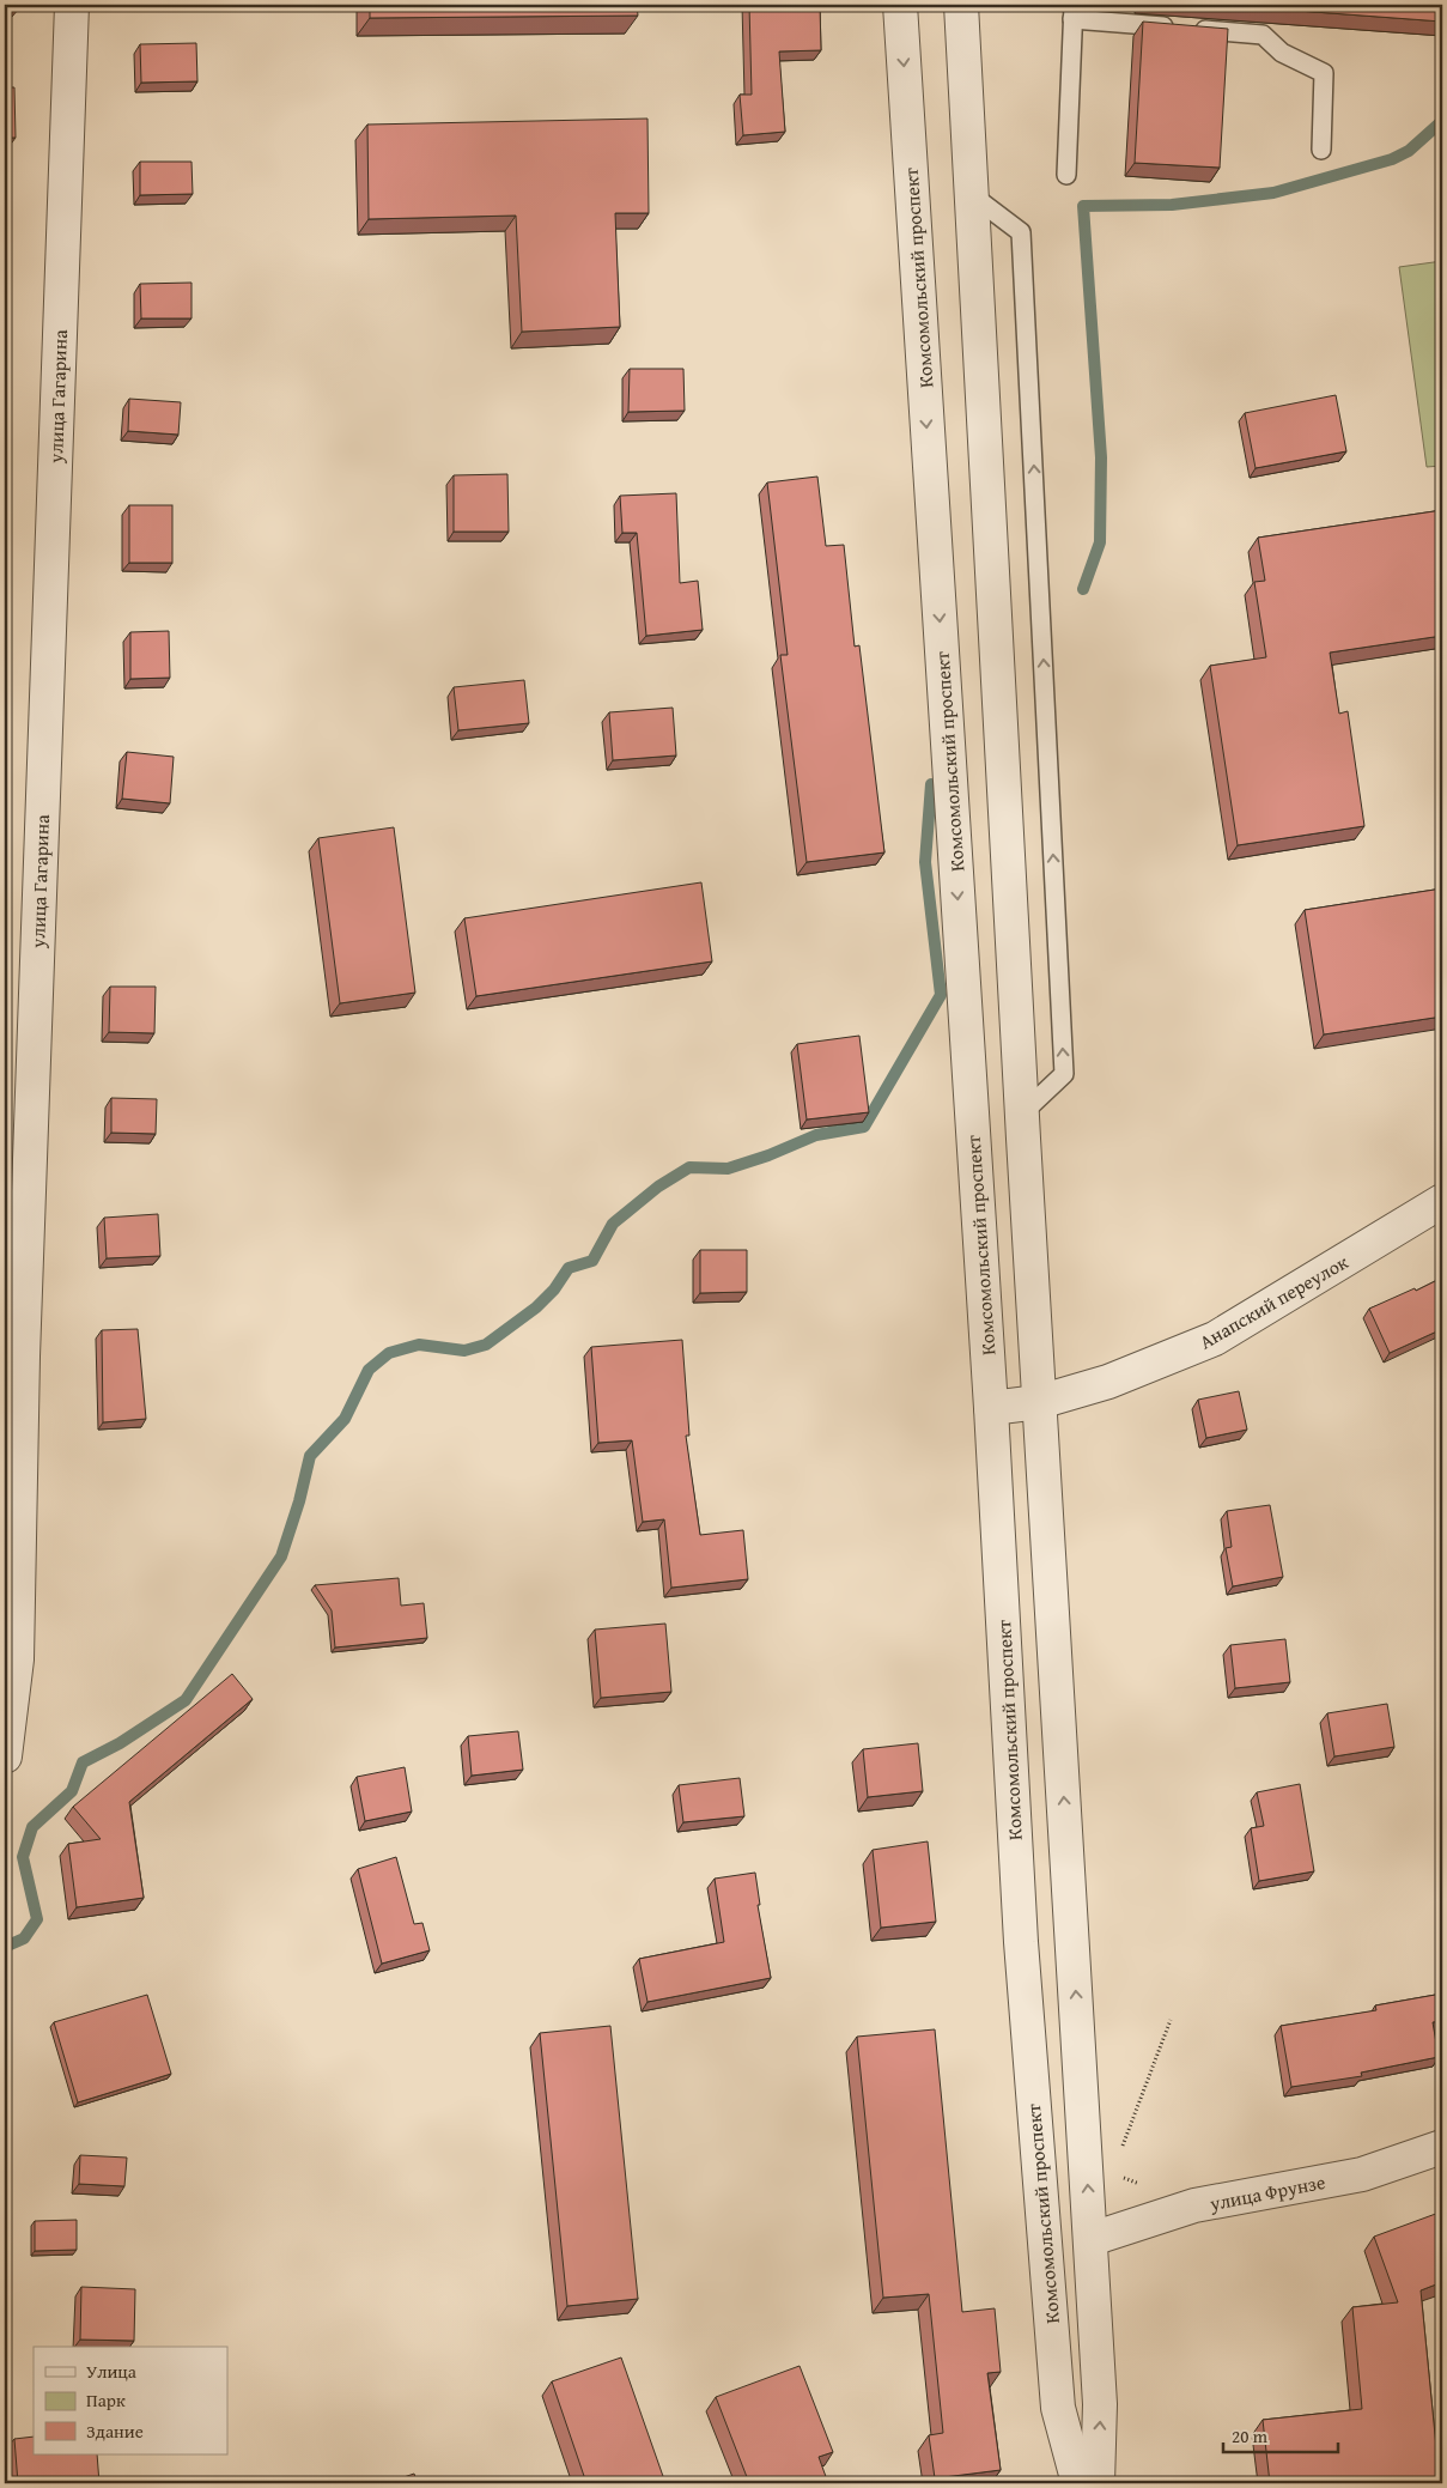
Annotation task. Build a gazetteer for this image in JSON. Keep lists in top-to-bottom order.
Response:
{
  "streets": {
    "street": [
      "Комсомольский проспект",
      "улица Гагарина",
      "Анапский переулок",
      "улица Фрунзе"
    ]
  },
  "crossings": [
    ["Комсомольский проспект", "Анапский переулок"]
  ],
  "legend": ["Улица", "Парк", "Здание"],
  "scale_bar": "20 m"
}
